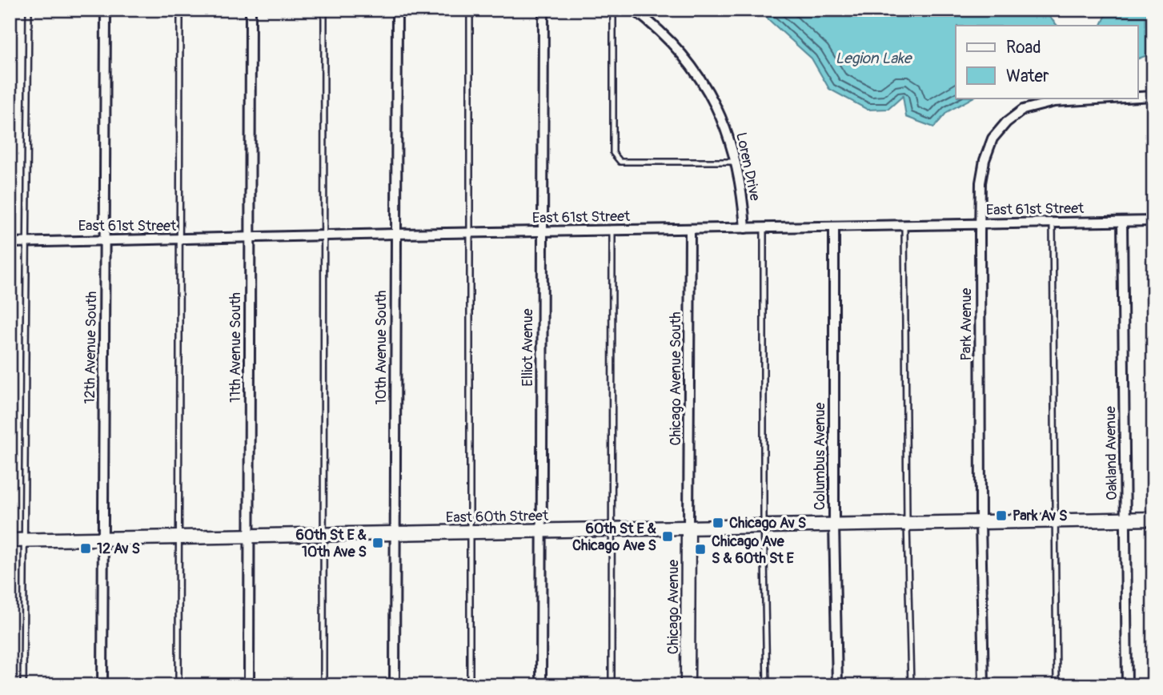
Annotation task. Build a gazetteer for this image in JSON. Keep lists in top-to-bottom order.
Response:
{
  "streets": {
    "street": [
      "Loren Drive",
      "East 61st Street",
      "Park Avenue",
      "12th Avenue South",
      "11th Avenue South",
      "10th Avenue South",
      "Elliot Avenue",
      "Chicago Avenue South",
      "Oakland Avenue",
      "Columbus Avenue",
      "East 60th Street",
      "Chicago Avenue"
    ]
  },
  "crossings": [
    ["Loren Drive", "East 61st Street"],
    ["East 61st Street", "Park Avenue"],
    ["East 61st Street", "12th Avenue South"],
    ["East 61st Street", "11th Avenue South"],
    ["East 61st Street", "10th Avenue South"],
    ["East 61st Street", "Elliot Avenue"],
    ["East 61st Street", "Chicago Avenue South"],
    ["East 61st Street", "Oakland Avenue"],
    ["East 61st Street", "Columbus Avenue"],
    ["Park Avenue", "East 60th Street"],
    ["12th Avenue South", "East 60th Street"],
    ["11th Avenue South", "East 60th Street"],
    ["10th Avenue South", "East 60th Street"],
    ["Elliot Avenue", "East 60th Street"],
    ["Chicago Avenue South", "East 60th Street"],
    ["Chicago Avenue South", "Chicago Avenue"],
    ["Oakland Avenue", "East 60th Street"],
    ["Columbus Avenue", "East 60th Street"],
    ["East 60th Street", "Chicago Avenue"]
  ],
  "water": ["Legion Lake"],
  "places": {
    "transit": [
      "Park Av S",
      "Chicago Av S",
      "60th St E & Chicago Ave S",
      "60th St E & 10th Ave S",
      "12 Av S",
      "Chicago Ave S & 60th St E"
    ]
  },
  "legend": ["Road", "Water"]
}
